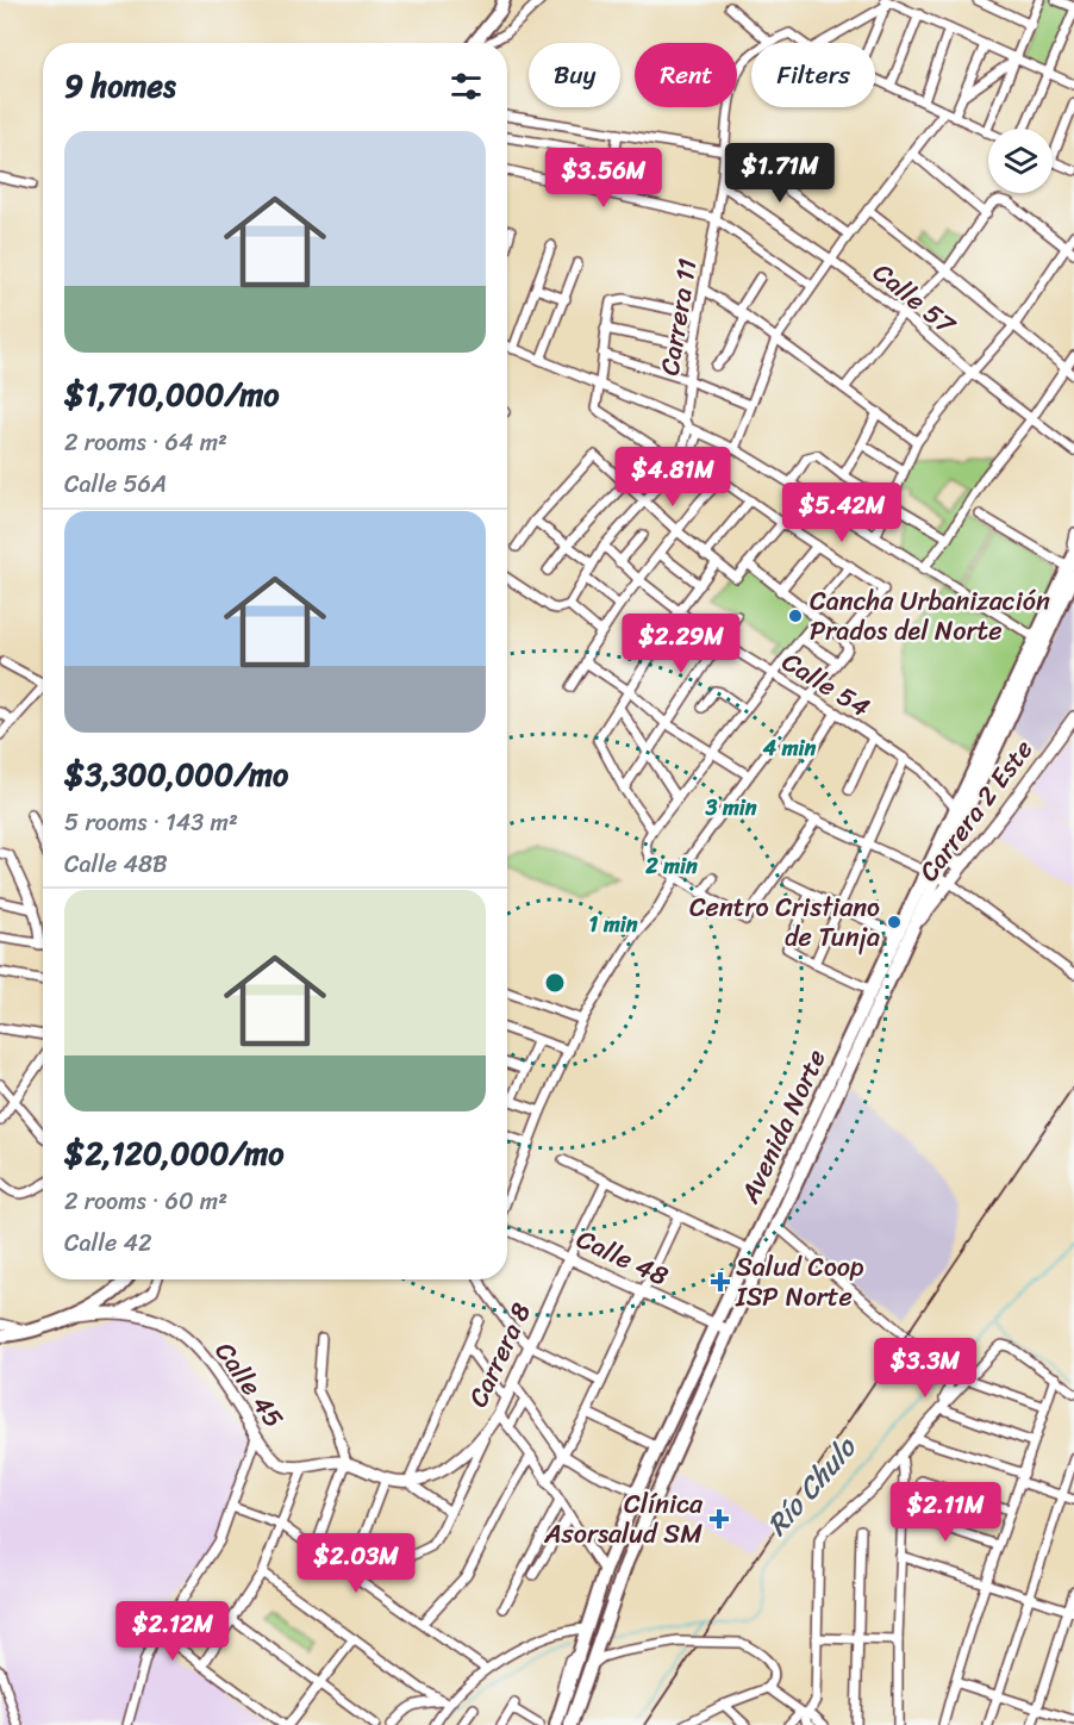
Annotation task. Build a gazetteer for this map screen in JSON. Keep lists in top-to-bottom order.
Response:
{
  "streets": {
    "main road": ["Avenida Norte"],
    "street": [
      "Calle 57",
      "Carrera 11",
      "Calle 54",
      "Carrera 2 Este",
      "Calle 48",
      "Carrera 8",
      "Calle 45"
    ]
  },
  "crossings": [
    ["Calle 57", "Carrera 11"],
    ["Carrera 11", "Calle 54"],
    ["Calle 54", "Avenida Norte"],
    ["Carrera 2 Este", "Avenida Norte"],
    ["Avenida Norte", "Calle 48"],
    ["Calle 48", "Carrera 8"],
    ["Carrera 8", "Calle 45"]
  ],
  "water": ["Río Chulo"],
  "places": {
    "other": ["Cancha Urbanización Prados del Norte", "Centro Cristiano de Tunja"],
    "health": ["Salud Coop ISP Norte", "Clínica Asorsalud SM"]
  },
  "page": {
    "chip": ["Buy", "Rent", "Filters"],
    "heading": "9 homes",
    "list": [
      {
        "name": "$1,710,000/mo",
        "note": "2 rooms · 64 m² · Calle 56A"
      },
      {
        "name": "$3,300,000/mo",
        "note": "5 rooms · 143 m² · Calle 48B"
      },
      {
        "name": "$2,120,000/mo",
        "note": "2 rooms · 60 m² · Calle 42"
      }
    ],
    "price": [
      "$1.71M",
      "$3.56M",
      "$4.81M",
      "$5.42M",
      "$2.29M",
      "$3.3M",
      "$2.11M",
      "$2.03M",
      "$2.12M"
    ]
  },
  "rings": [
    "4 min",
    "3 min",
    "2 min",
    "1 min"
  ]
}
